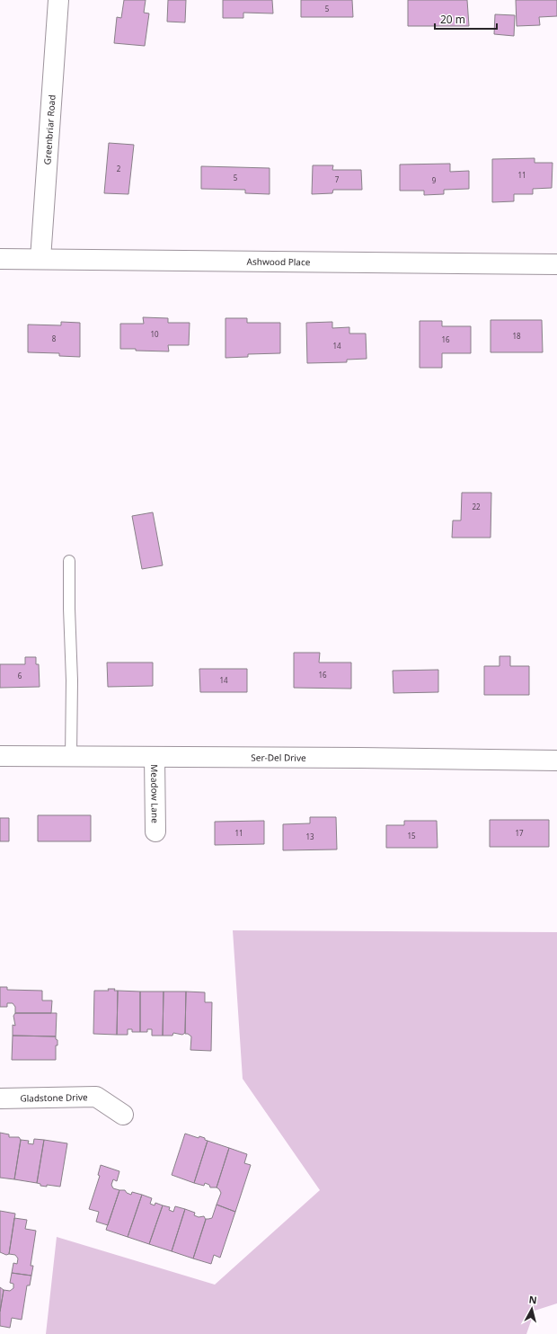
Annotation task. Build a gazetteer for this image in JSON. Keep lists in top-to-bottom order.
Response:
{
  "streets": {
    "street": [
      "Greenbriar Road",
      "Ashwood Place",
      "Ser-Del Drive",
      "Meadow Lane",
      "Gladstone Drive"
    ]
  },
  "crossings": [
    ["Greenbriar Road", "Ashwood Place"],
    ["Ser-Del Drive", "Meadow Lane"]
  ],
  "house_numbers": [
    "5",
    "2",
    "11",
    "5",
    "7",
    "9",
    "10",
    "18",
    "8",
    "16",
    "14",
    "22",
    "16",
    "6",
    "14",
    "11",
    "17",
    "15",
    "13"
  ],
  "scale_bar": "20 m",
  "north": "top"
}
